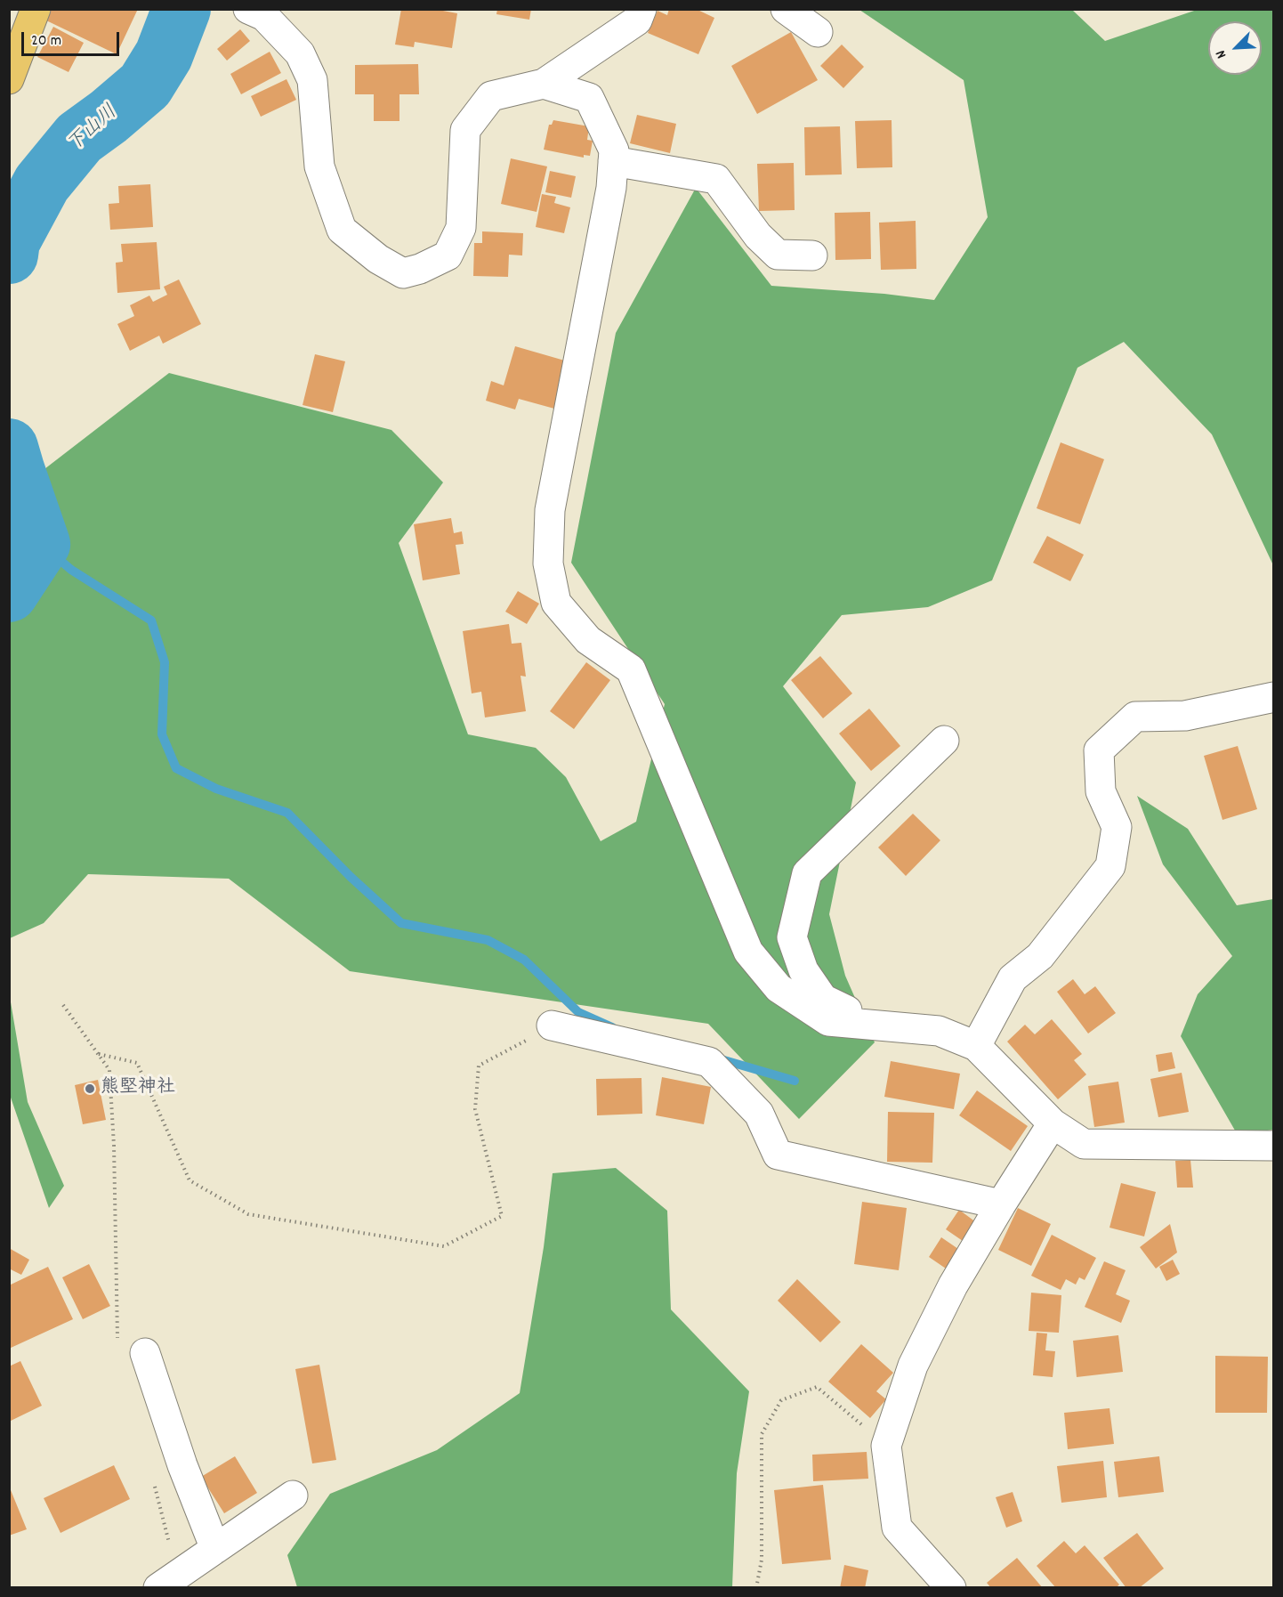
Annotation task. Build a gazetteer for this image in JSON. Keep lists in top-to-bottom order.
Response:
{
  "water": ["下山川"],
  "places": ["熊堅神社"],
  "scale_bar": "20 m",
  "north": "bottom left"
}
